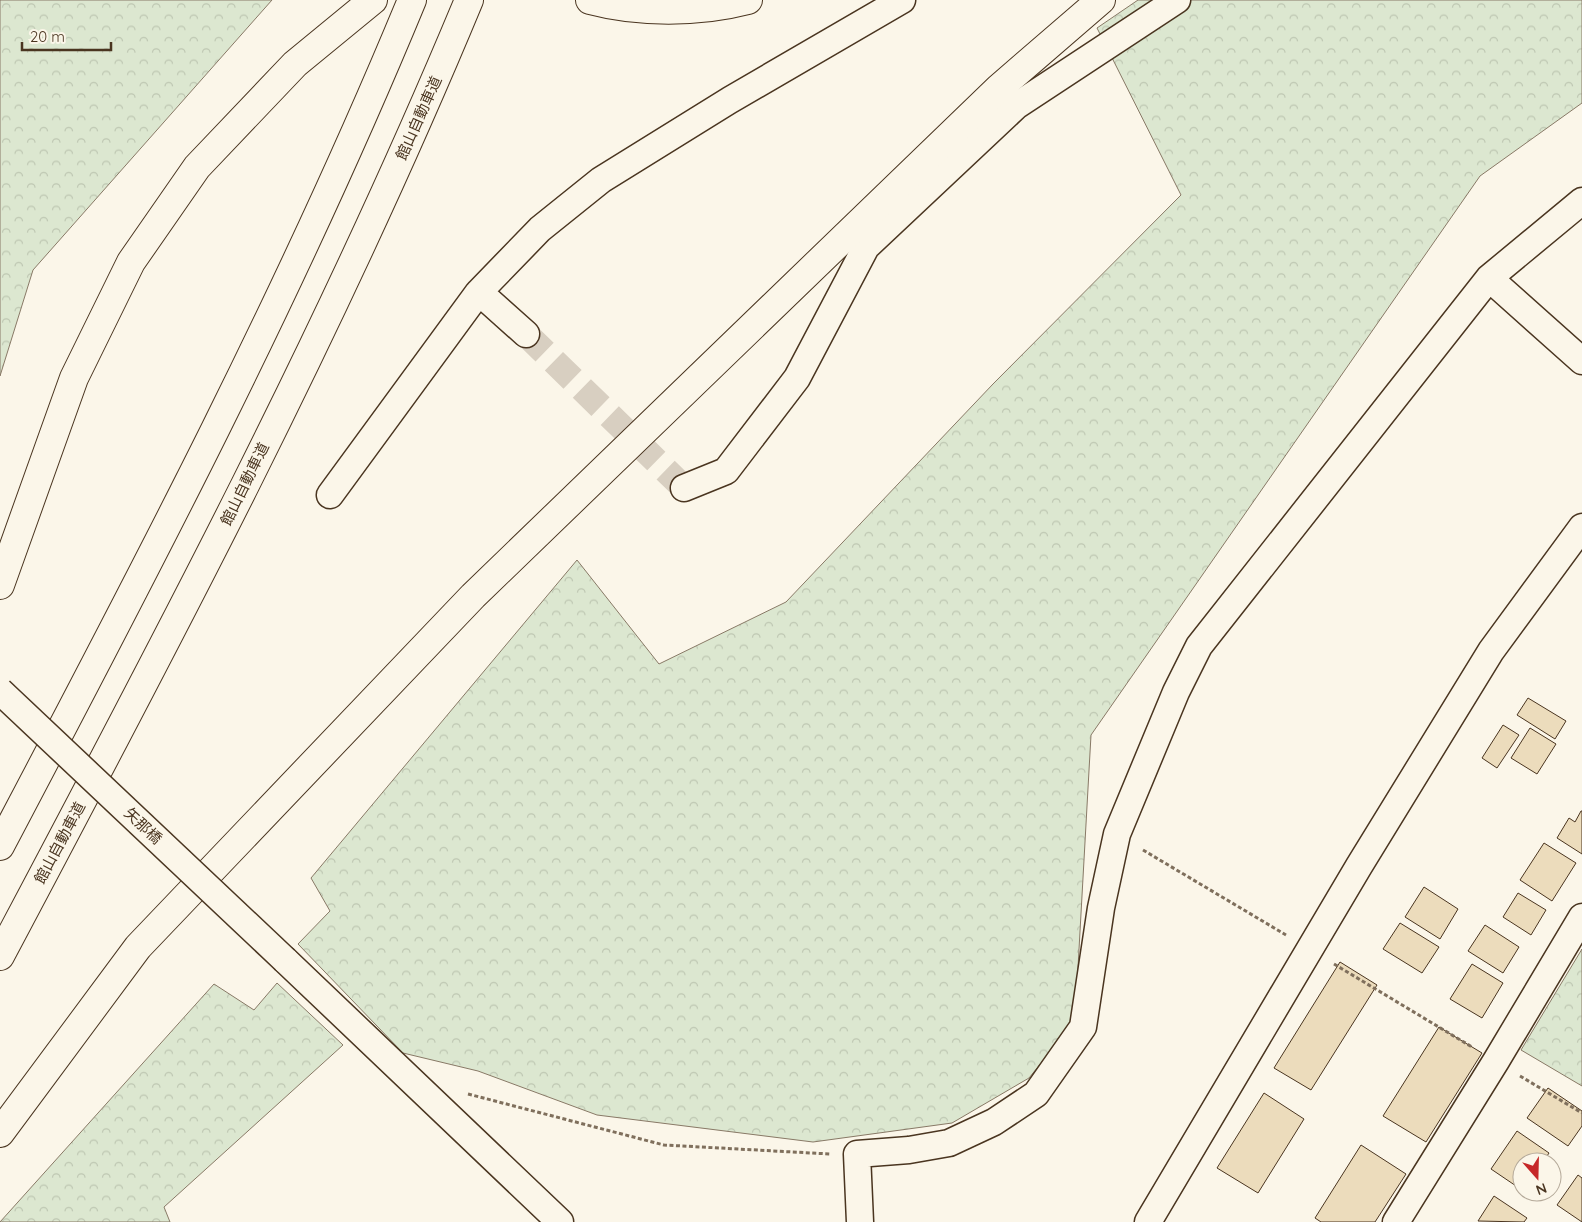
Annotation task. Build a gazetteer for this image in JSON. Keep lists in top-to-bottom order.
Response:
{
  "streets": {
    "highway": ["館山自動車道"],
    "street": ["矢那橋"]
  },
  "scale_bar": "20 m",
  "north": "bottom"
}
